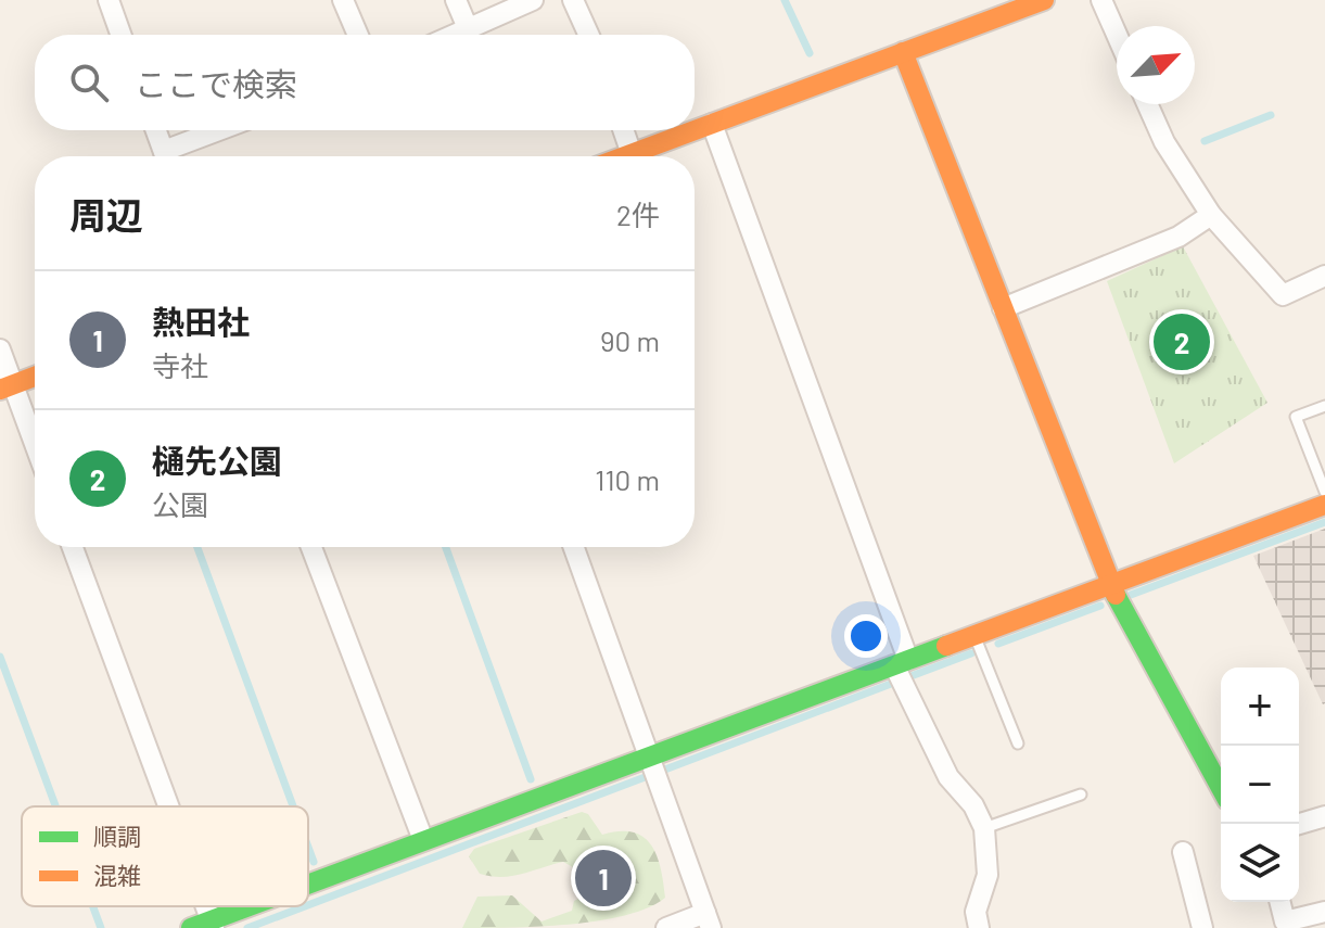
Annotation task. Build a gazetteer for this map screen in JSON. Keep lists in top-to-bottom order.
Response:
{
  "legend": ["順調", "混雑"],
  "north": "top right",
  "page": {
    "search": "ここで検索",
    "heading": ["周辺", "2件"],
    "list": [
      {
        "mark": "1",
        "name": "熱田社",
        "note": "寺社",
        "value": "90 m"
      },
      {
        "mark": "2",
        "name": "樋先公園",
        "note": "公園",
        "value": "110 m"
      }
    ],
    "pins": ["2", "1"],
    "map_buttons": ["+", "−"]
  }
}
